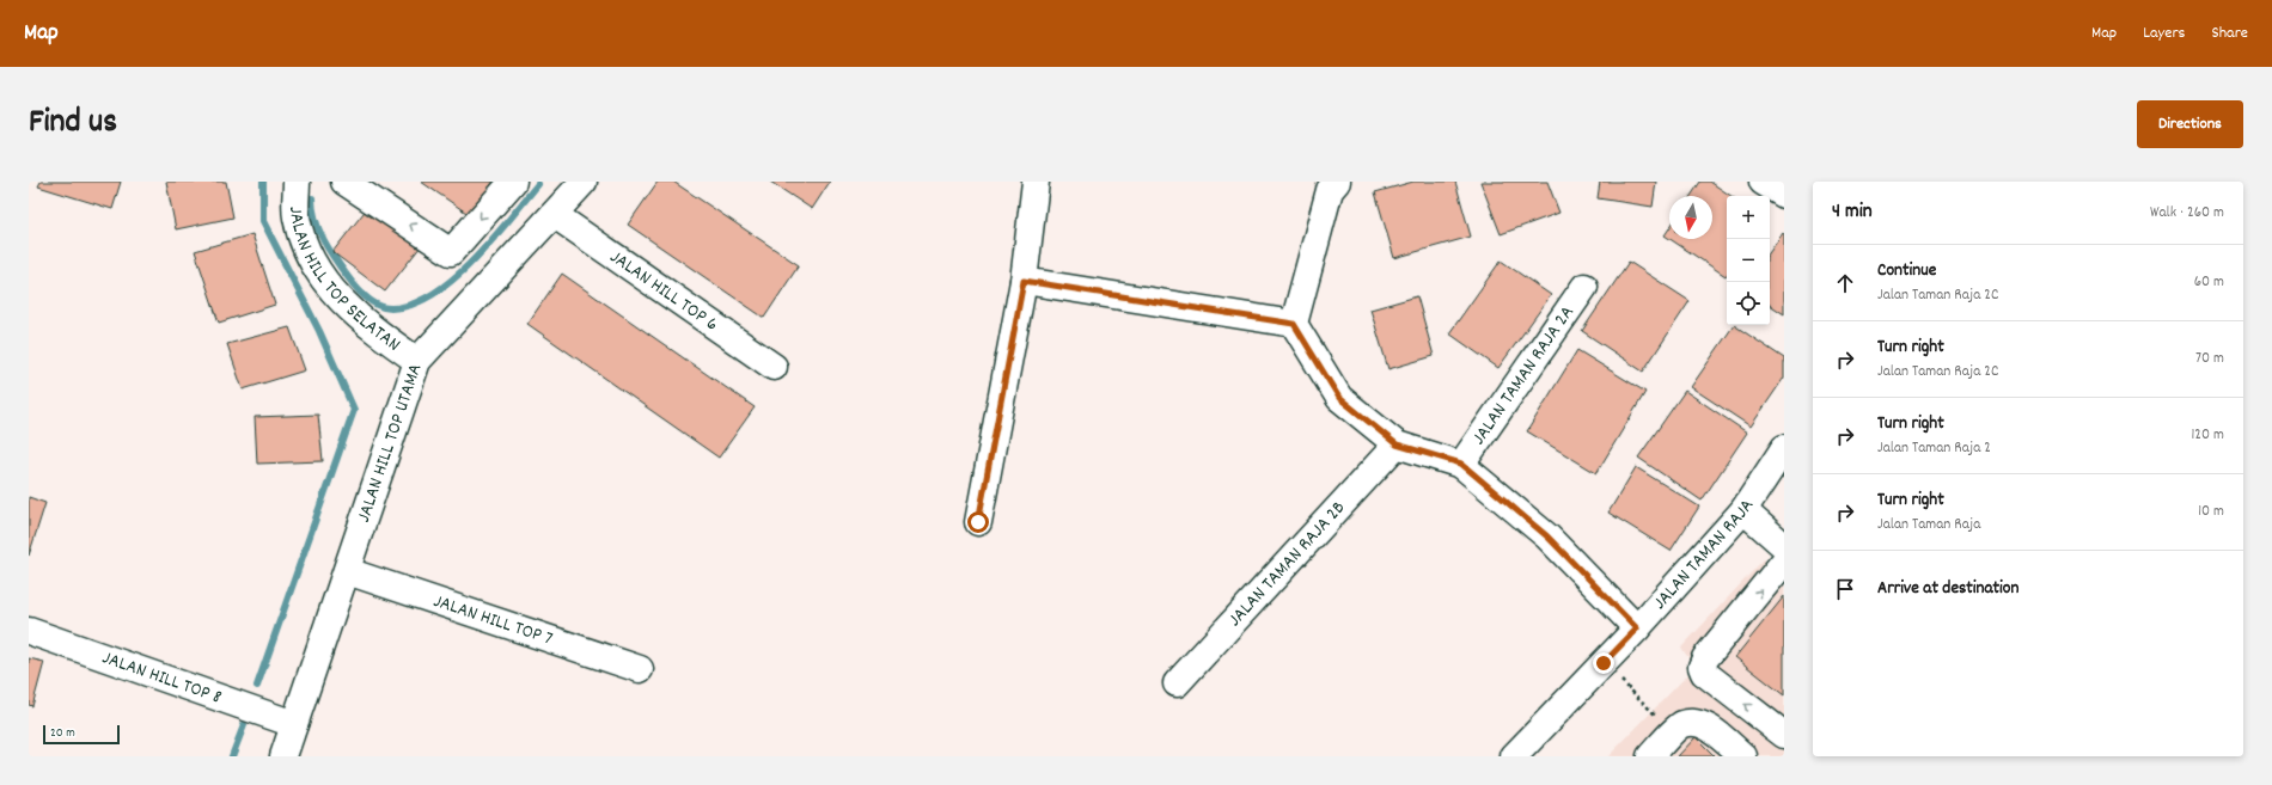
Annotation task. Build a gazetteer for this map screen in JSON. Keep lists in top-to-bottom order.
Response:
{
  "streets": {
    "street": [
      "JALAN HILL TOP SELATAN",
      "JALAN HILL TOP 6",
      "JALAN TAMAN RAJA 2A",
      "JALAN HILL TOP UTAMA",
      "JALAN TAMAN RAJA",
      "JALAN TAMAN RAJA 2B",
      "JALAN HILL TOP 7",
      "JALAN HILL TOP 8"
    ]
  },
  "crossings": [
    ["JALAN HILL TOP SELATAN", "JALAN HILL TOP UTAMA"],
    ["JALAN HILL TOP 6", "JALAN HILL TOP UTAMA"],
    ["JALAN HILL TOP UTAMA", "JALAN HILL TOP 7"],
    ["JALAN HILL TOP UTAMA", "JALAN HILL TOP 8"]
  ],
  "scale_bar": "20 m",
  "north": "bottom",
  "page": {
    "header": "Map",
    "nav": ["Map", "Layers", "Share"],
    "title": "Find us",
    "buttons": "Directions",
    "heading": ["4 min", "Walk · 260 m"],
    "map_buttons": ["+", "−"],
    "list": [
      ["Continue", "Jalan Taman Raja 2C", "60 m"],
      ["Turn right", "Jalan Taman Raja 2C", "70 m"],
      ["Turn right", "Jalan Taman Raja 2", "120 m"],
      ["Turn right", "Jalan Taman Raja", "10 m"],
      "Arrive at destination"
    ],
    "scale": "20 m"
  }
}
